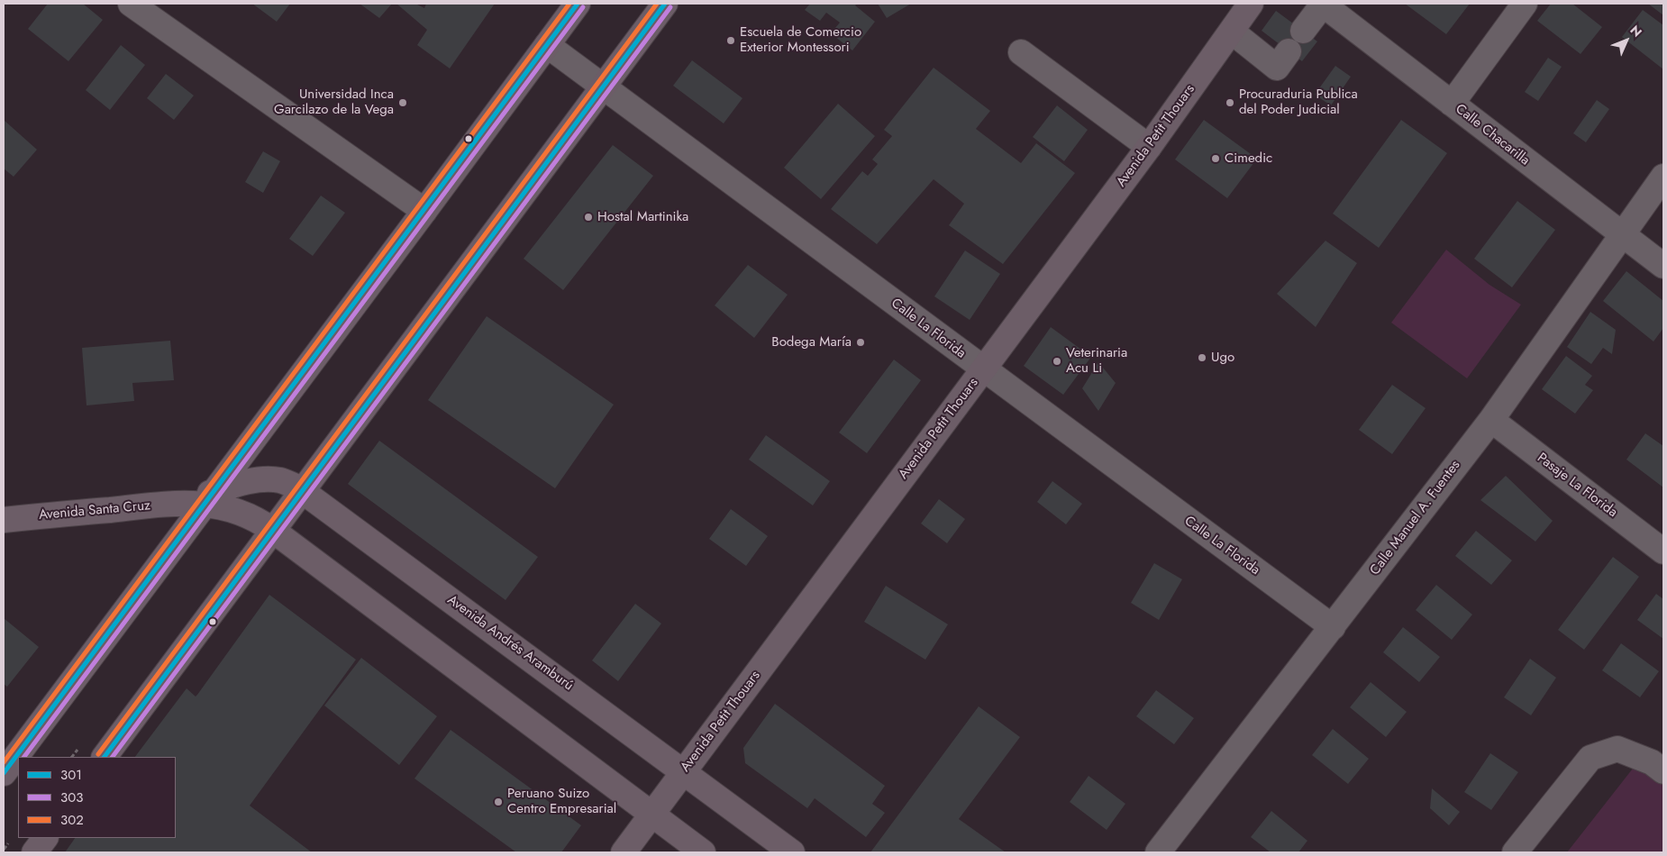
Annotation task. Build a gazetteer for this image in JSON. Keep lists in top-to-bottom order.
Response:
{
  "streets": {
    "main road": ["Avenida Petit Thouars", "Avenida Santa Cruz", "Avenida Andrés Aramburú"],
    "street": [
      "Calle Chacarilla",
      "Calle La Florida",
      "Pasaje La Florida",
      "Calle Manuel A. Fuentes"
    ]
  },
  "crossings": [
    ["Calle Chacarilla", "Calle Manuel A. Fuentes"],
    ["Avenida Petit Thouars", "Calle La Florida"],
    ["Avenida Petit Thouars", "Avenida Andrés Aramburú"],
    ["Calle La Florida", "Calle Manuel A. Fuentes"],
    ["Pasaje La Florida", "Calle Manuel A. Fuentes"],
    ["Avenida Santa Cruz", "Avenida Andrés Aramburú"]
  ],
  "places": [
    "Escuela de Comercio Exterior Montessori",
    "Universidad Inca Garcilazo de la Vega",
    "Procuraduria Publica del Poder Judicial",
    "Cimedic",
    "Hostal Martinika",
    "Bodega María",
    "Ugo",
    "Veterinaria Acu Li",
    "Peruano Suizo Centro Empresarial"
  ],
  "lines": ["transit line 301", "transit line 302", "transit line 303"],
  "legend": ["301", "303", "302"],
  "north": "top right"
}
